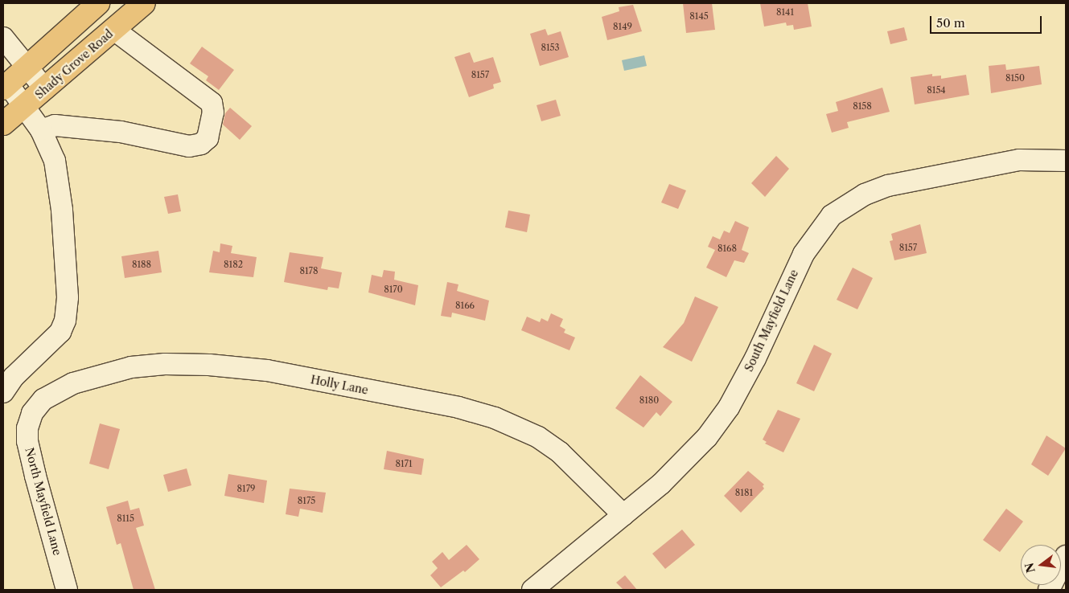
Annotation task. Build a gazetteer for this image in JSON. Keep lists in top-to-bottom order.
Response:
{
  "streets": {
    "main road": ["Shady Grove Road"],
    "street": ["South Mayfield Lane", "Holly Lane", "North Mayfield Lane"]
  },
  "crossings": [
    ["South Mayfield Lane", "Holly Lane"],
    ["Holly Lane", "North Mayfield Lane"]
  ],
  "house_numbers": [
    "8141",
    "8145",
    "8149",
    "8153",
    "8157",
    "8150",
    "8154",
    "8158",
    "8157",
    "8168",
    "8188",
    "8182",
    "8178",
    "8170",
    "8166",
    "8180",
    "8171",
    "8179",
    "8181",
    "8175",
    "8115"
  ],
  "scale_bar": "50 m",
  "north": "left"
}
